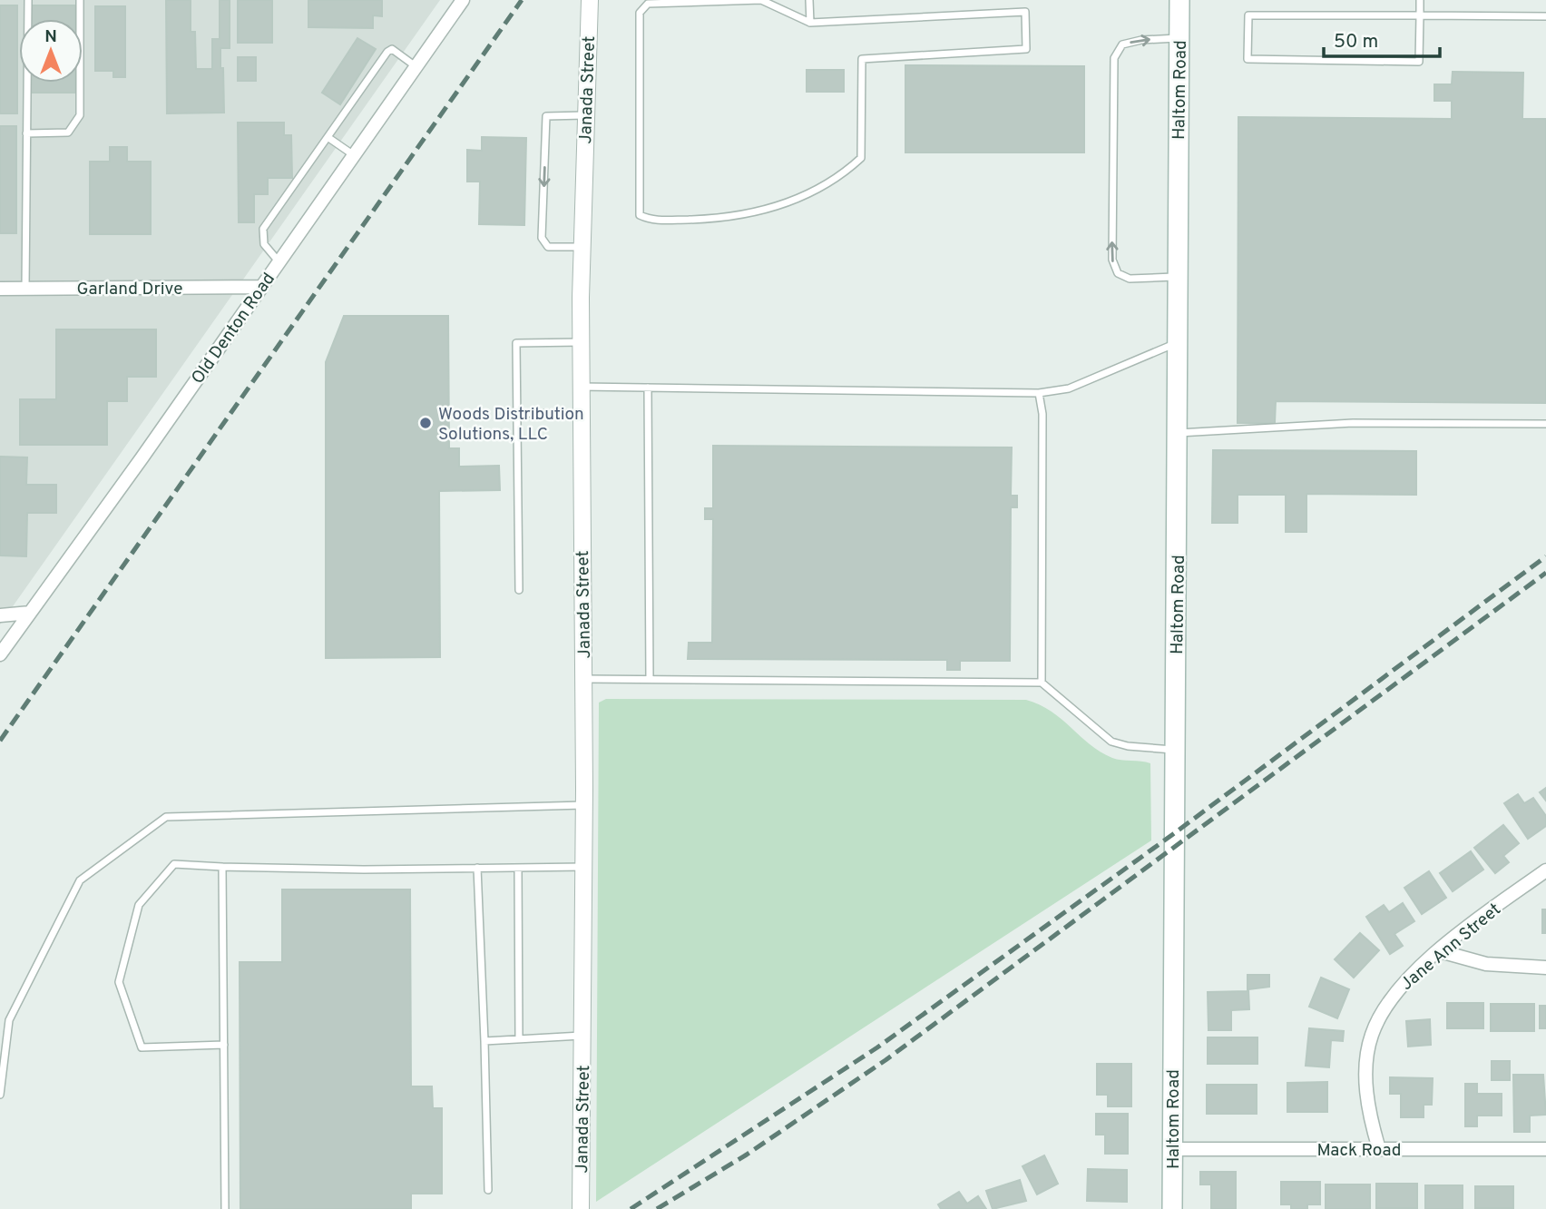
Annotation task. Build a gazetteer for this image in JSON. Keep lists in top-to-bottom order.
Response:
{
  "streets": {
    "main road": ["Haltom Road"],
    "street": [
      "Janada Street",
      "Garland Drive",
      "Old Denton Road",
      "Jane Ann Street",
      "Mack Road"
    ]
  },
  "crossings": [
    ["Haltom Road", "Mack Road"],
    ["Garland Drive", "Old Denton Road"],
    ["Jane Ann Street", "Mack Road"]
  ],
  "places": ["Woods Distribution Solutions, LLC"],
  "scale_bar": "50 m",
  "north": "top"
}
